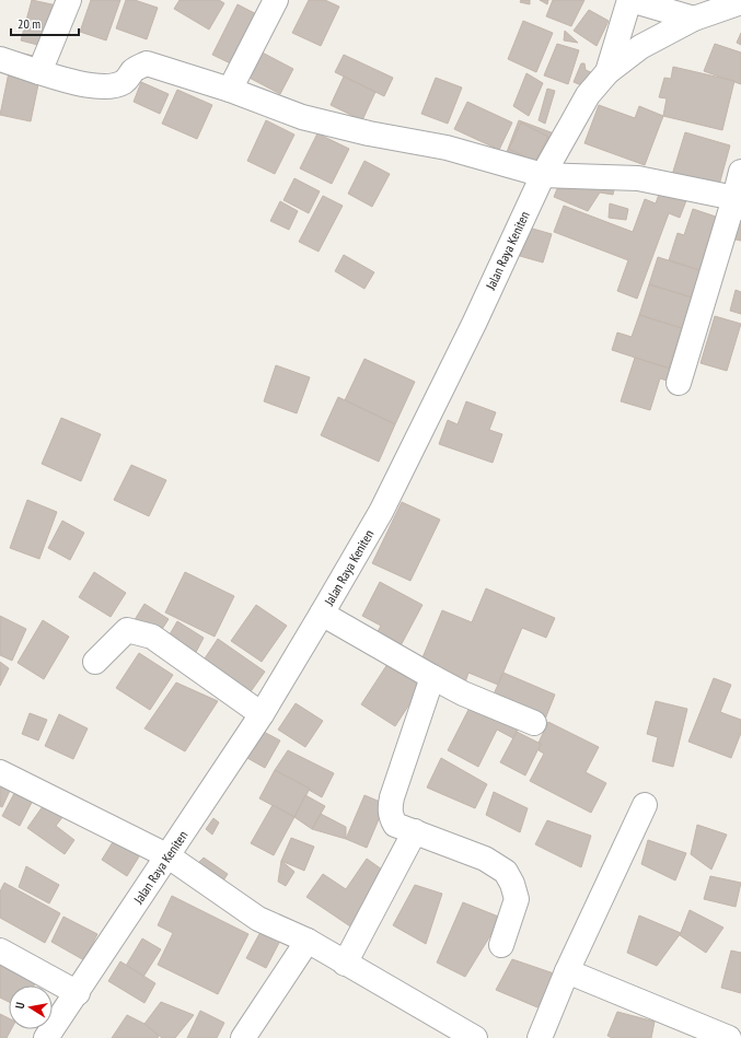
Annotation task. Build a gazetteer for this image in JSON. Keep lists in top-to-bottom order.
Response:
{
  "streets": {
    "street": ["Jalan Raya Keniten"]
  },
  "scale_bar": "20 m",
  "north": "left"
}
